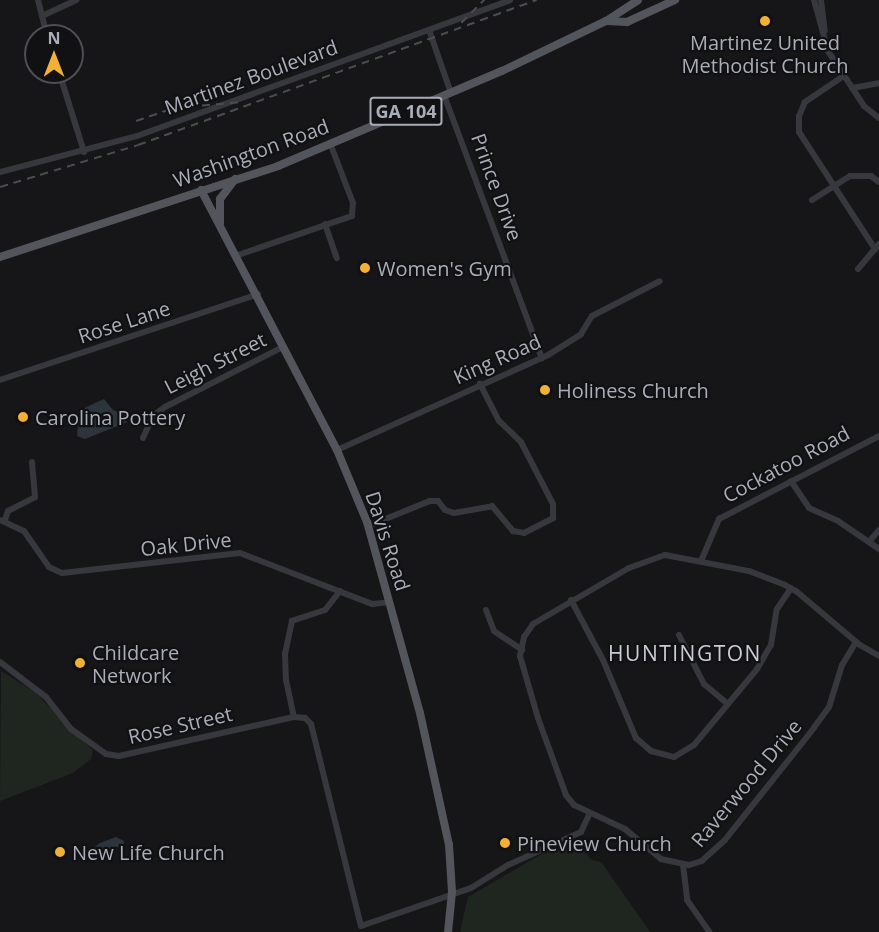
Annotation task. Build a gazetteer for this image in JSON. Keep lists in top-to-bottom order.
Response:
{
  "streets": {
    "main road": ["GA 104", "Washington Road", "Davis Road"],
    "street": [
      "Martinez Boulevard",
      "Prince Drive",
      "Rose Lane",
      "King Road",
      "Leigh Street",
      "Cockatoo Road",
      "Oak Drive",
      "Rose Street",
      "Raverwood Drive"
    ]
  },
  "crossings": [
    ["Martinez Boulevard", "Prince Drive"],
    ["Washington Road", "Prince Drive"],
    ["Washington Road", "Davis Road"],
    ["Prince Drive", "King Road"],
    ["Rose Lane", "Davis Road"],
    ["King Road", "Davis Road"],
    ["Leigh Street", "Davis Road"],
    ["Davis Road", "Oak Drive"]
  ],
  "districts": ["HUNTINGTON"],
  "places": [
    "Martinez United Methodist Church",
    "Women's Gym",
    "Holiness Church",
    "Carolina Pottery",
    "Childcare Network",
    "Pineview Church",
    "New Life Church"
  ],
  "north": "top"
}
